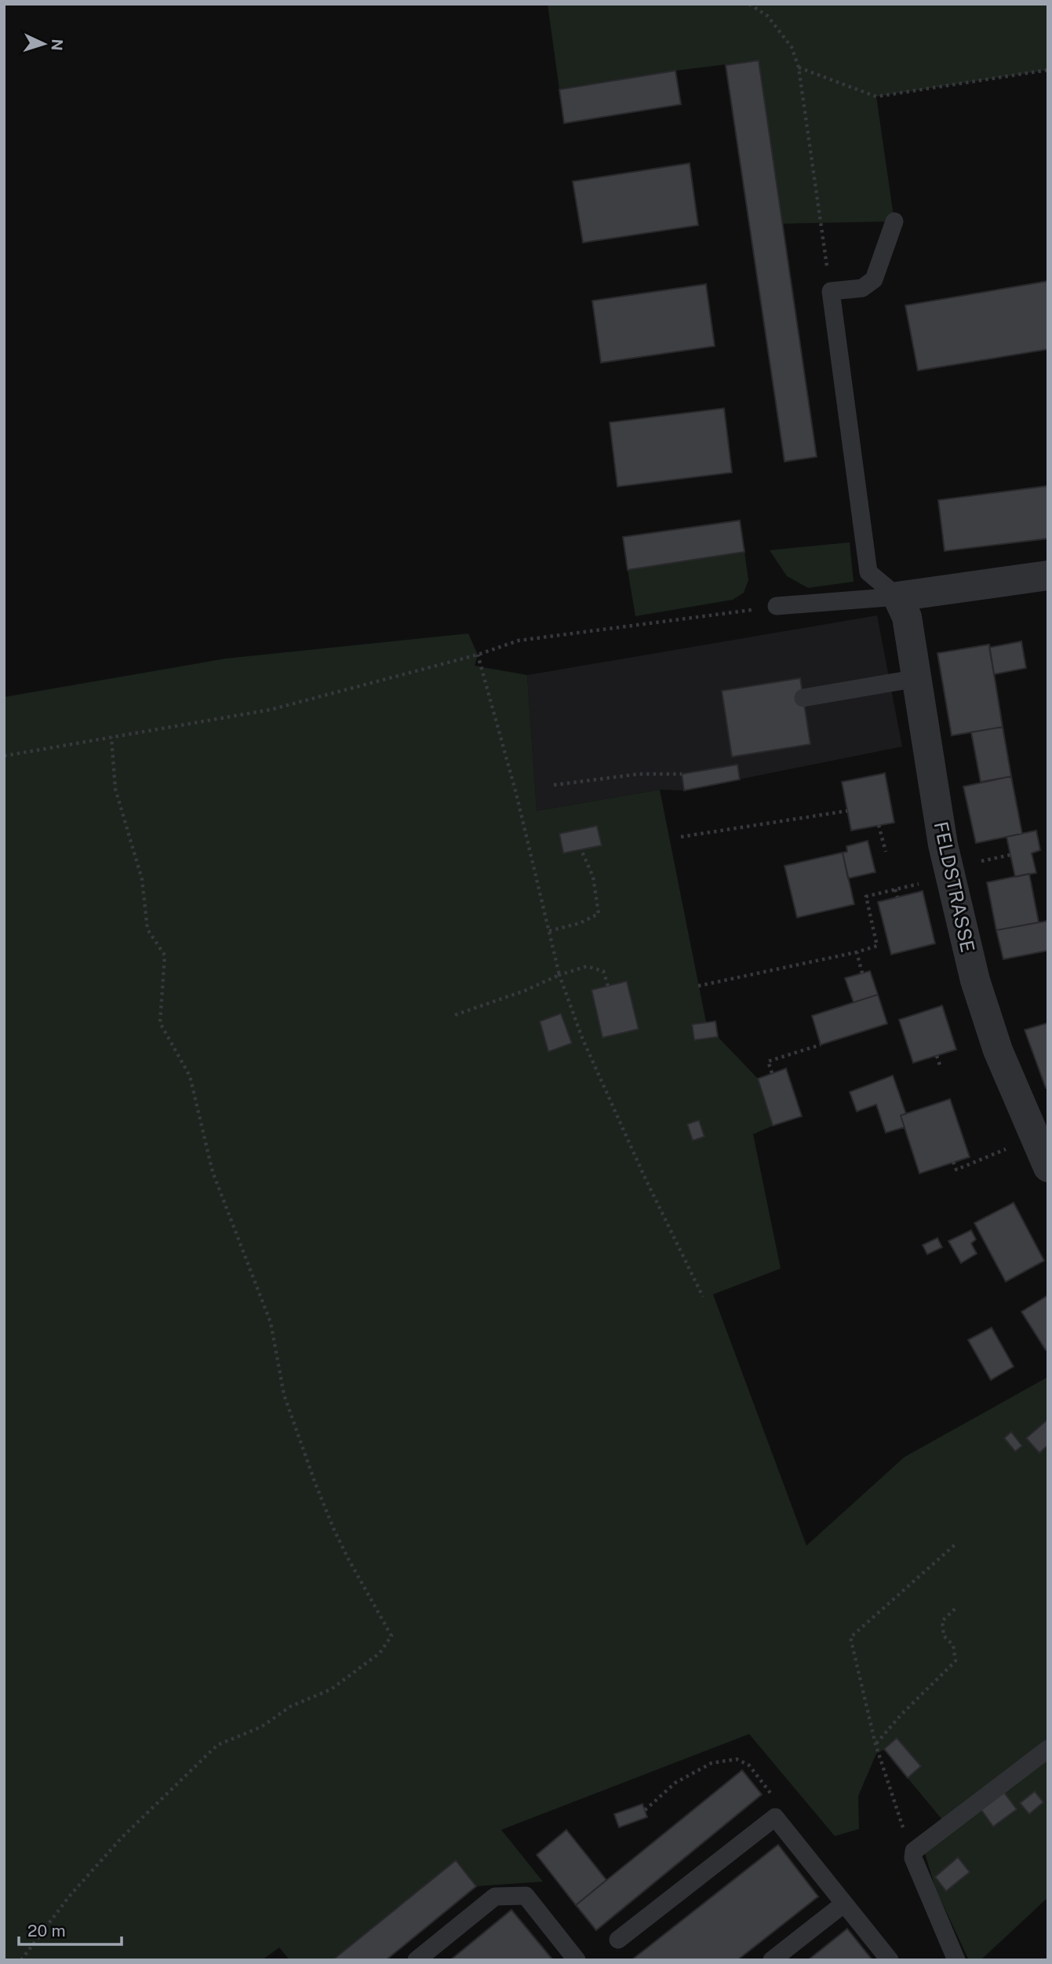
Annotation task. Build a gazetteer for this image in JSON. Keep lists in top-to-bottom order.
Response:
{
  "streets": {
    "street": ["FELDSTRASSE"]
  },
  "scale_bar": "20 m",
  "north": "right"
}
